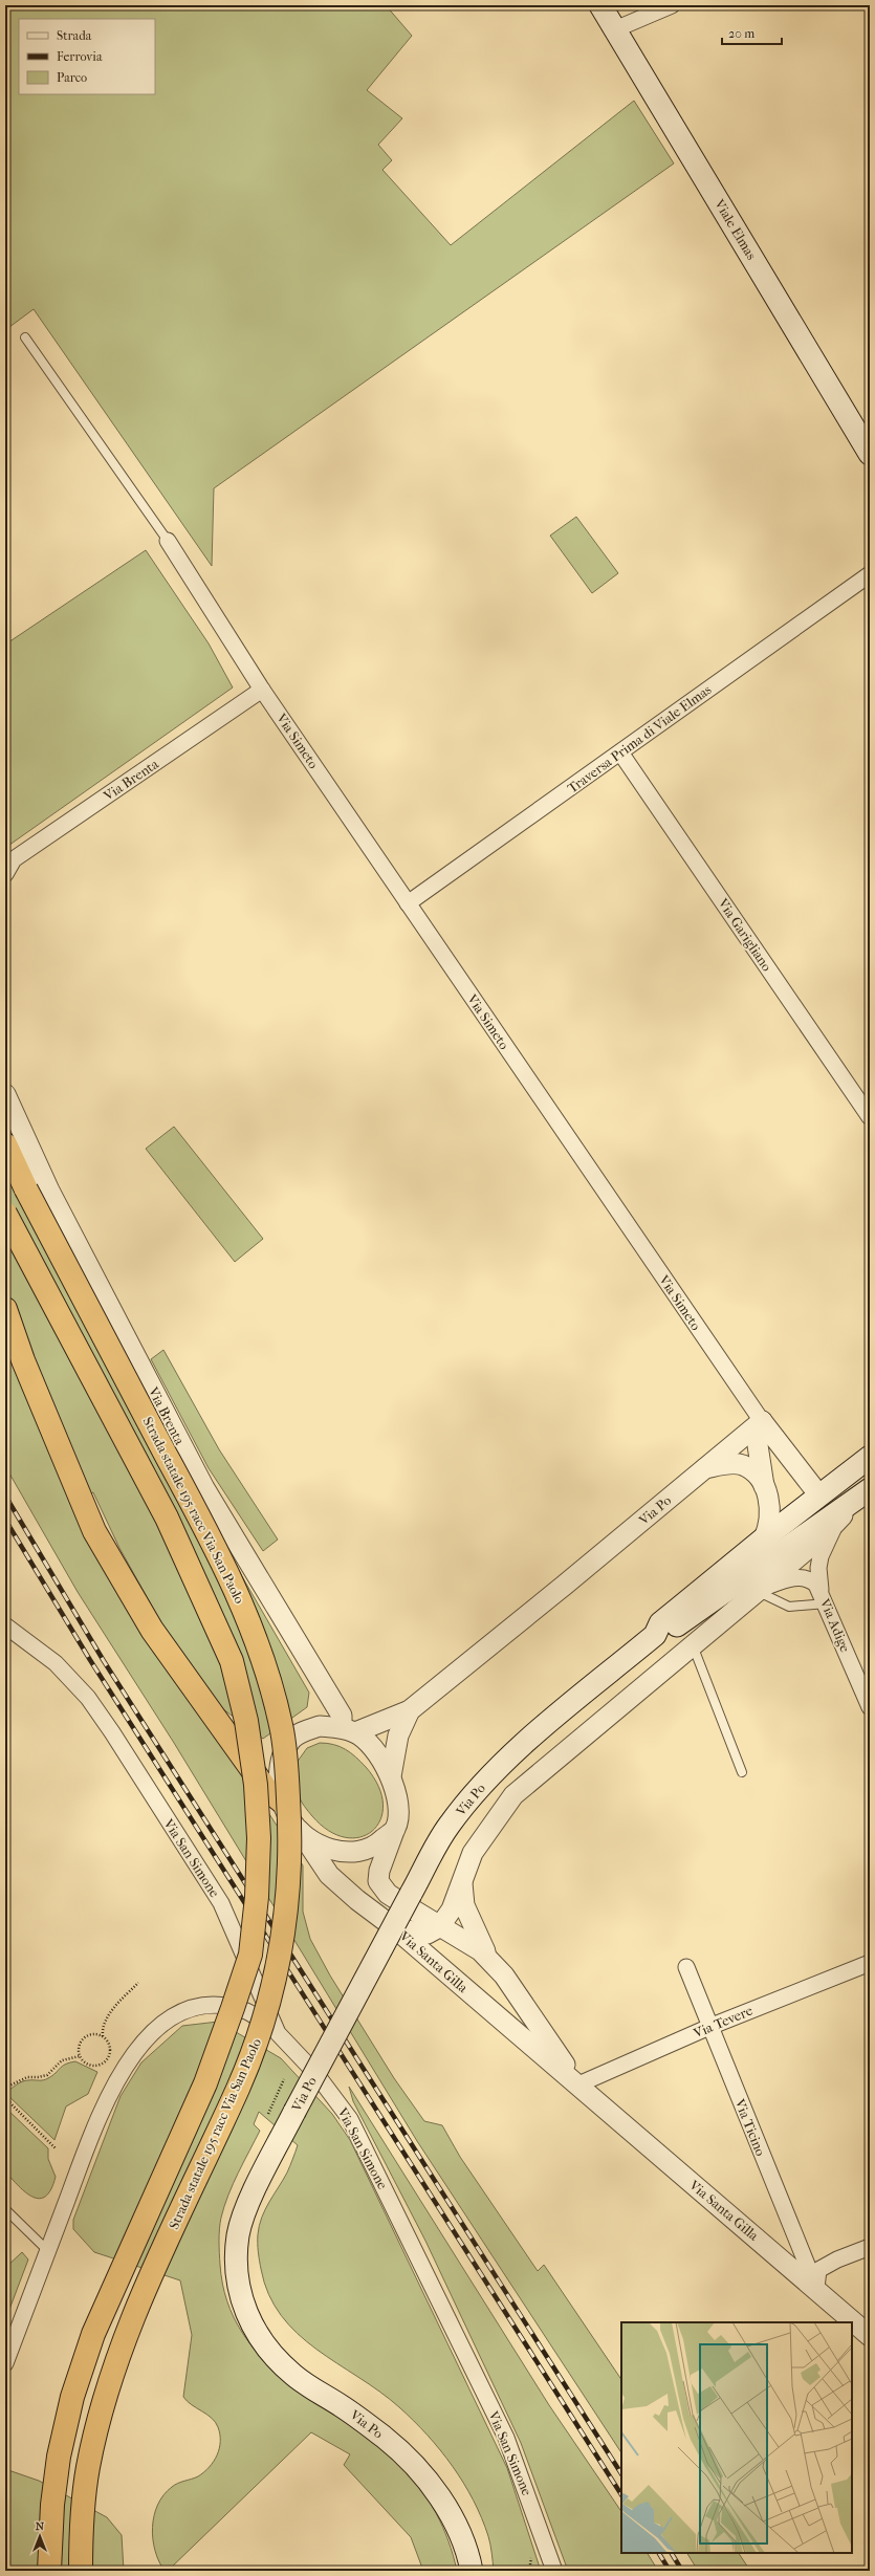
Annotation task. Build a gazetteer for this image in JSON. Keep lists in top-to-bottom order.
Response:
{
  "streets": {
    "highway": ["Strada statale 195 racc Via San Paolo"],
    "main road": ["Viale Elmas", "Via Po"],
    "street": [
      "Traversa Prima di Viale Elmas",
      "Via Simeto",
      "Via Brenta",
      "Via Garigliano",
      "Via Adige",
      "Via San Simone",
      "Via Santa Gilla",
      "Via Tevere",
      "Via Ticino"
    ]
  },
  "crossings": [
    ["Traversa Prima di Viale Elmas", "Via Simeto"],
    ["Traversa Prima di Viale Elmas", "Via Garigliano"],
    ["Via Simeto", "Via Brenta"],
    ["Via Simeto", "Via Po"],
    ["Via Brenta", "Via Po"],
    ["Via Brenta", "Via Santa Gilla"],
    ["Via Po", "Via Santa Gilla"],
    ["Via Santa Gilla", "Via Tevere"],
    ["Via Santa Gilla", "Via Ticino"],
    ["Via Tevere", "Via Ticino"]
  ],
  "legend": ["Strada", "Ferrovia", "Parco"],
  "scale_bar": "20 m",
  "north": "top"
}
